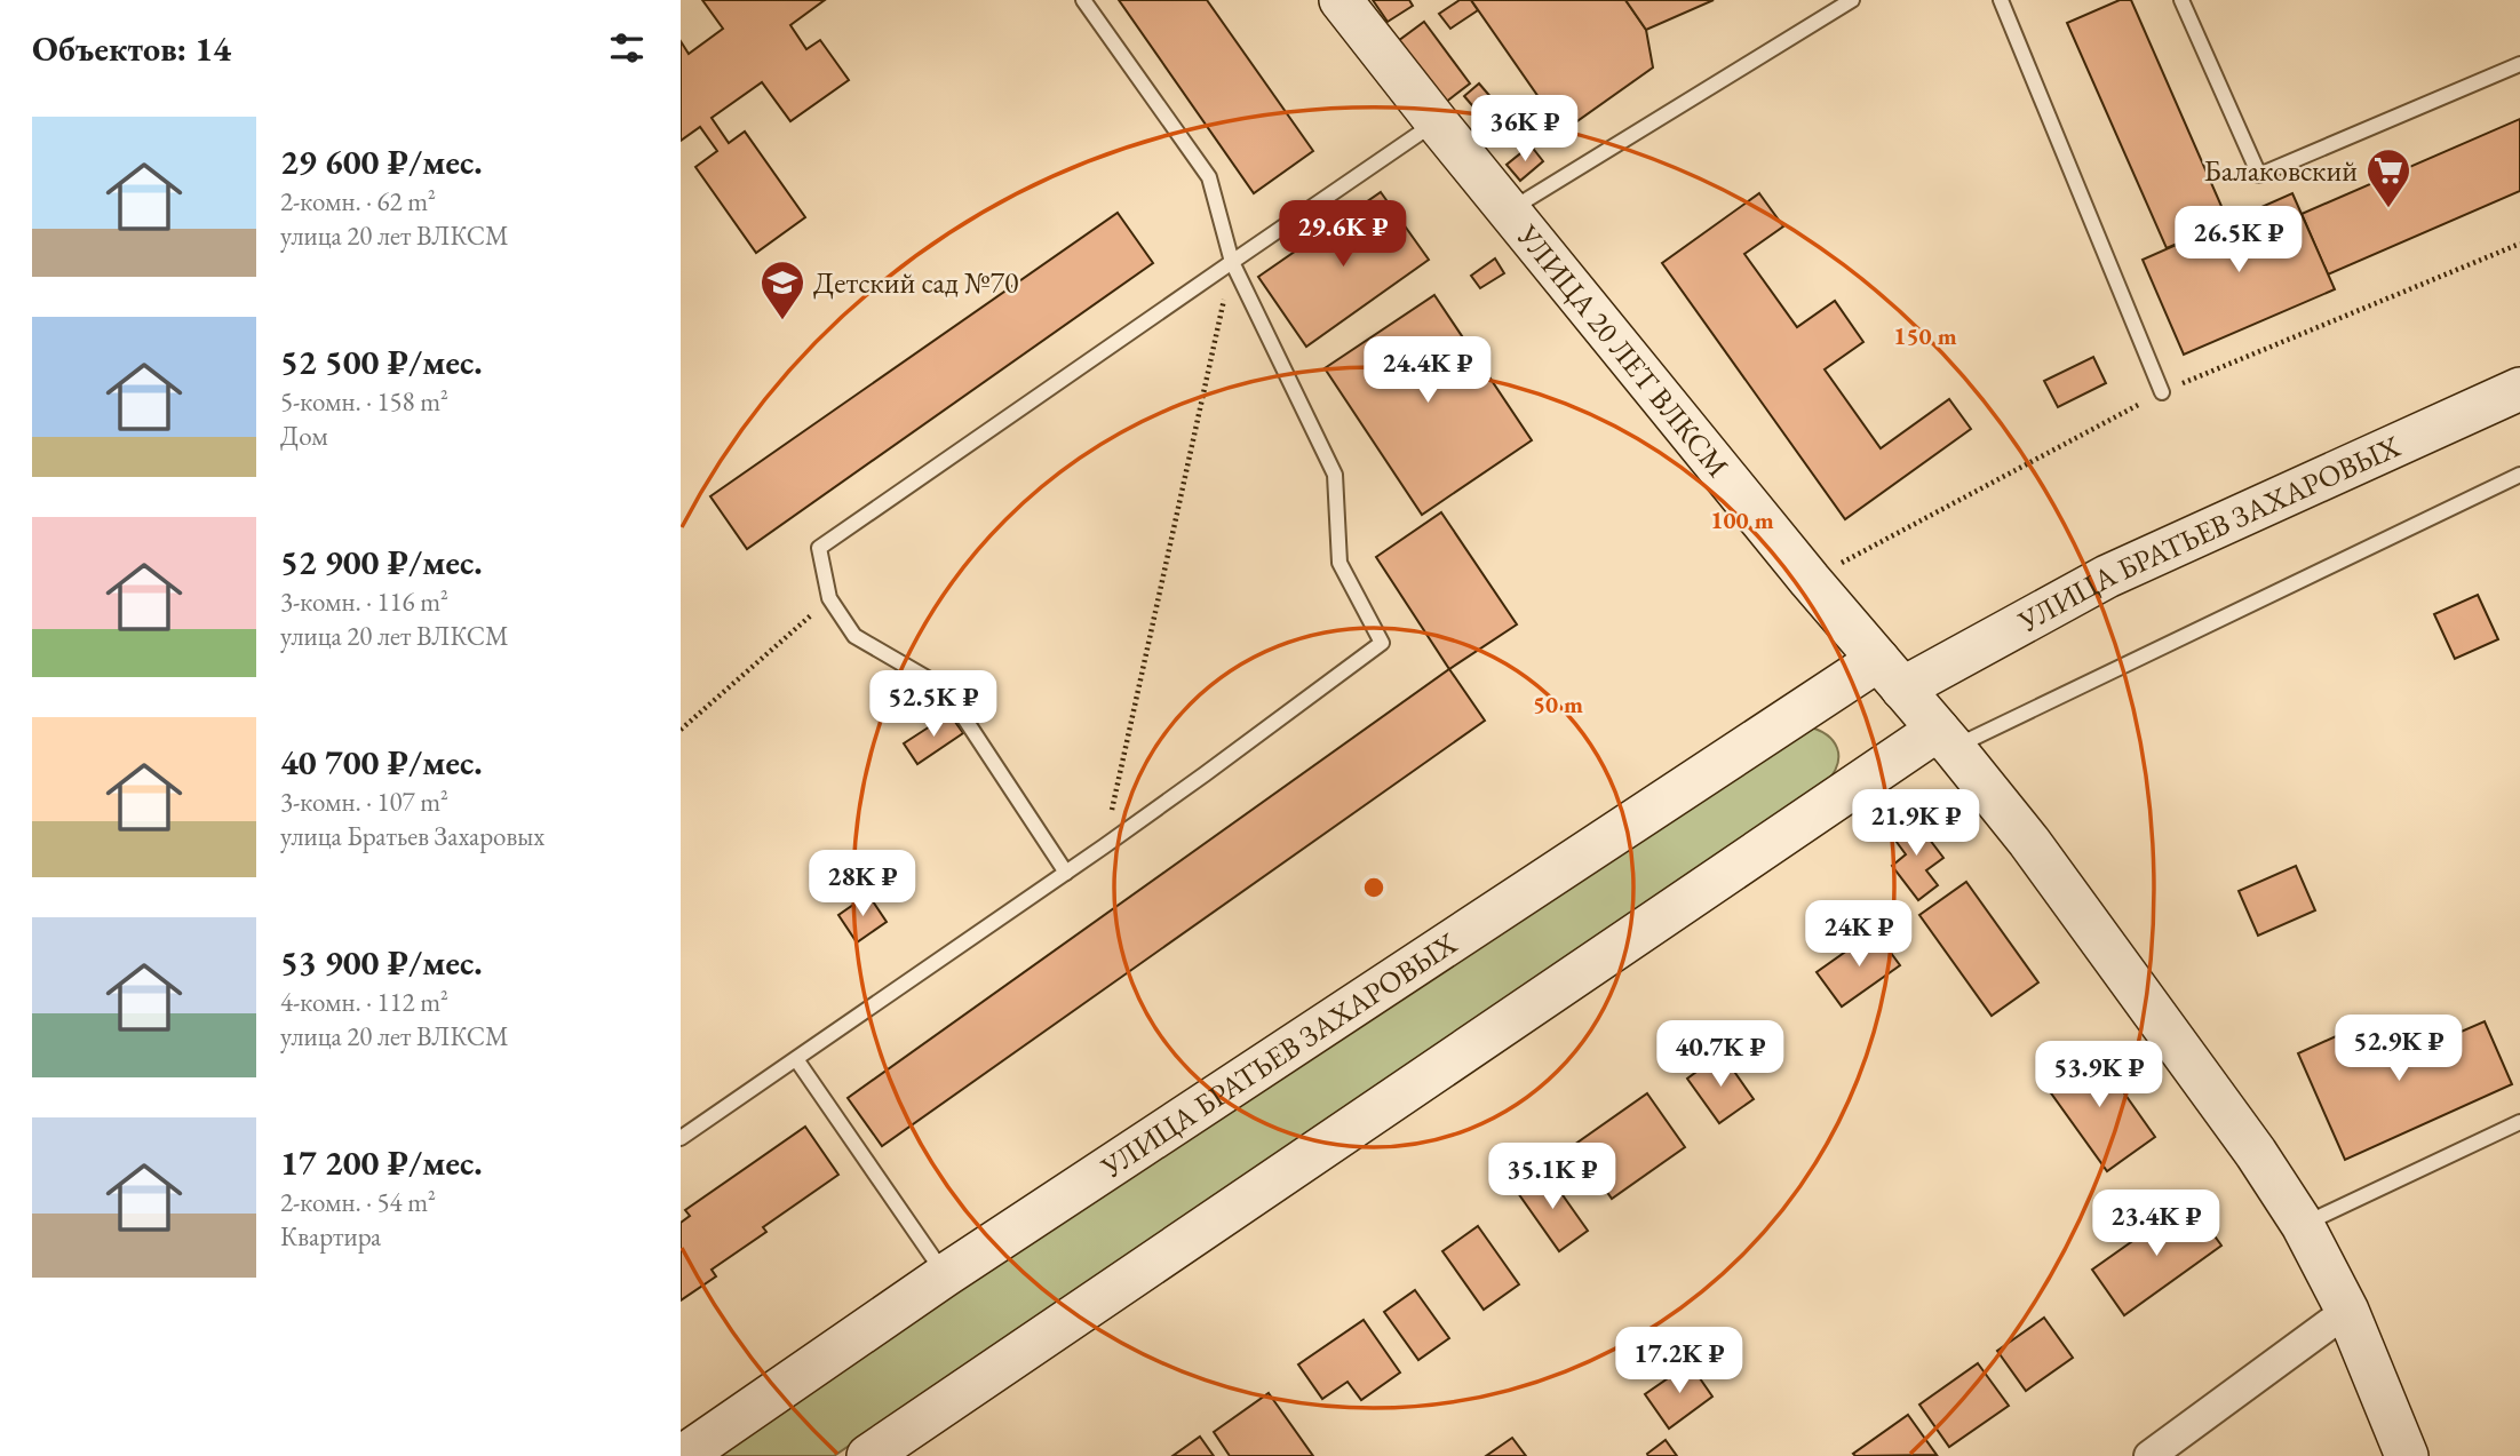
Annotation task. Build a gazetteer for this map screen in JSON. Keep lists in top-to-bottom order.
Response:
{
  "streets": {
    "main road": ["УЛИЦА 20 ЛЕТ ВЛКСМ", "УЛИЦА БРАТЬЕВ ЗАХАРОВЫХ"]
  },
  "crossings": [
    ["УЛИЦА 20 ЛЕТ ВЛКСМ", "УЛИЦА БРАТЬЕВ ЗАХАРОВЫХ"]
  ],
  "places": {
    "supermarket": ["Балаковский"],
    "school or university": ["Детский сад №70"]
  },
  "page": {
    "heading": "Объектов: 14",
    "price": [
      "36K ₽",
      "29.6K ₽",
      "26.5K ₽",
      "24.4K ₽",
      "52.5K ₽",
      "21.9K ₽",
      "28K ₽",
      "24K ₽",
      "52.9K ₽",
      "40.7K ₽",
      "53.9K ₽",
      "35.1K ₽",
      "23.4K ₽",
      "17.2K ₽"
    ],
    "list": [
      {
        "name": "29 600 ₽/мес.",
        "note": "2-комн. · 62 m² · улица 20 лет ВЛКСМ"
      },
      {
        "name": "52 500 ₽/мес.",
        "note": "5-комн. · 158 m² · Дом"
      },
      {
        "name": "52 900 ₽/мес.",
        "note": "3-комн. · 116 m² · улица 20 лет ВЛКСМ"
      },
      {
        "name": "40 700 ₽/мес.",
        "note": "3-комн. · 107 m² · улица Братьев Захаровых"
      },
      {
        "name": "53 900 ₽/мес.",
        "note": "4-комн. · 112 m² · улица 20 лет ВЛКСМ"
      },
      {
        "name": "17 200 ₽/мес.",
        "note": "2-комн. · 54 m² · Квартира"
      }
    ]
  },
  "rings": ["150 m", "100 m", "50 m"]
}
